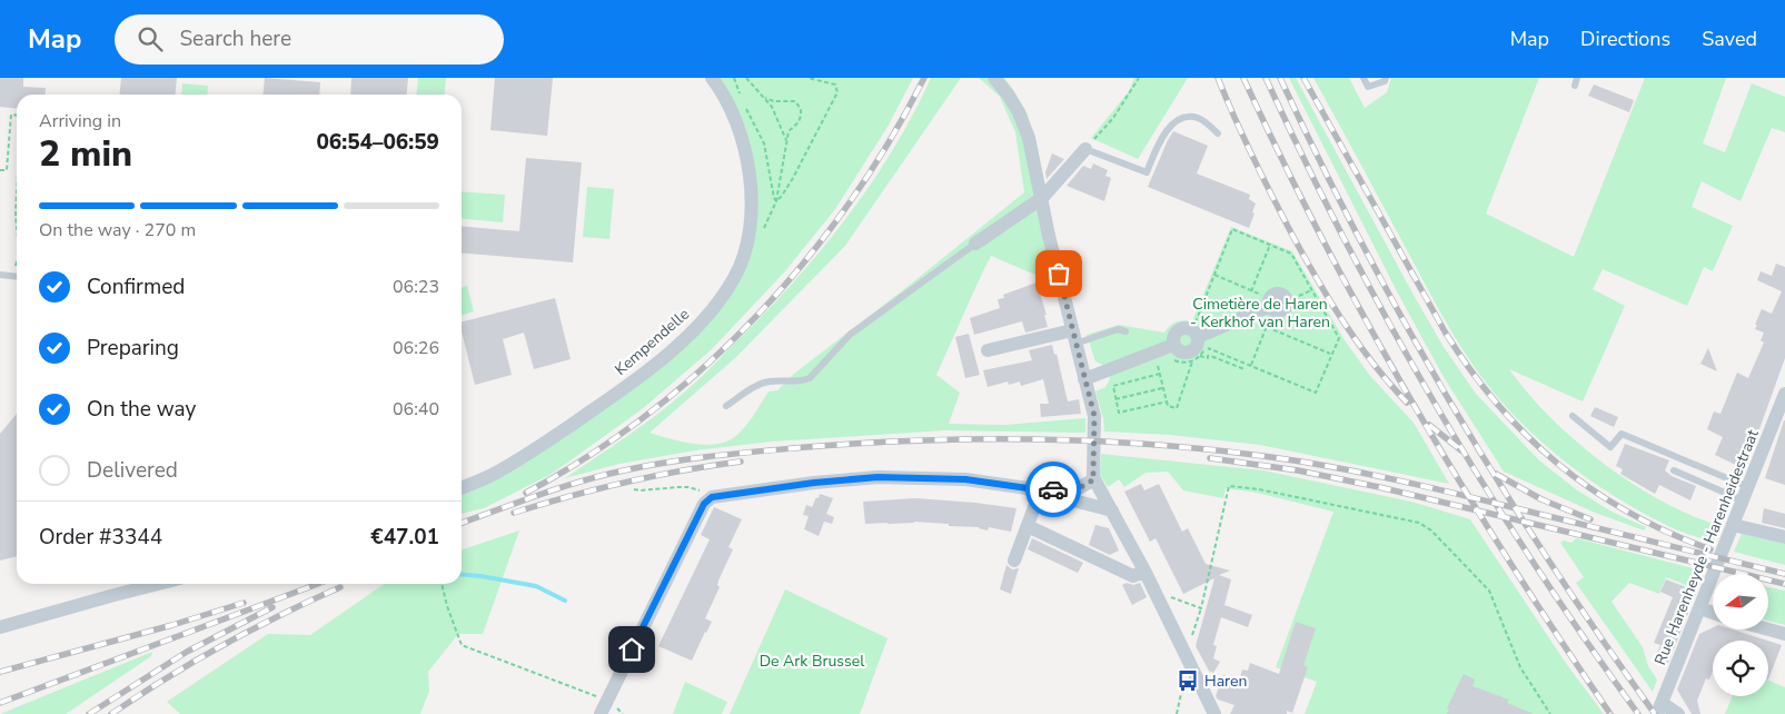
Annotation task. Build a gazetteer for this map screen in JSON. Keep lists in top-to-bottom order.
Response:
{
  "streets": {
    "street": ["Kempendelle", "Rue Harenheyde - Harenheidestraat"]
  },
  "parks": ["Cimetière de Haren - Kerkhof van Haren", "De Ark Brussel"],
  "places": {
    "bus stop": ["Haren"]
  },
  "north": "left",
  "page": {
    "header": "Map",
    "search": "Search here",
    "nav": ["Map", "Directions", "Saved"],
    "heading": ["2 min", "Arriving in", "06:54–06:59"],
    "panel": ["Order #3344", "€47.01"],
    "bar": "On the way · 270 m",
    "list": [
      ["Confirmed", "06:23"],
      ["Preparing", "06:26"],
      ["On the way", "06:40"],
      "Delivered"
    ]
  }
}
